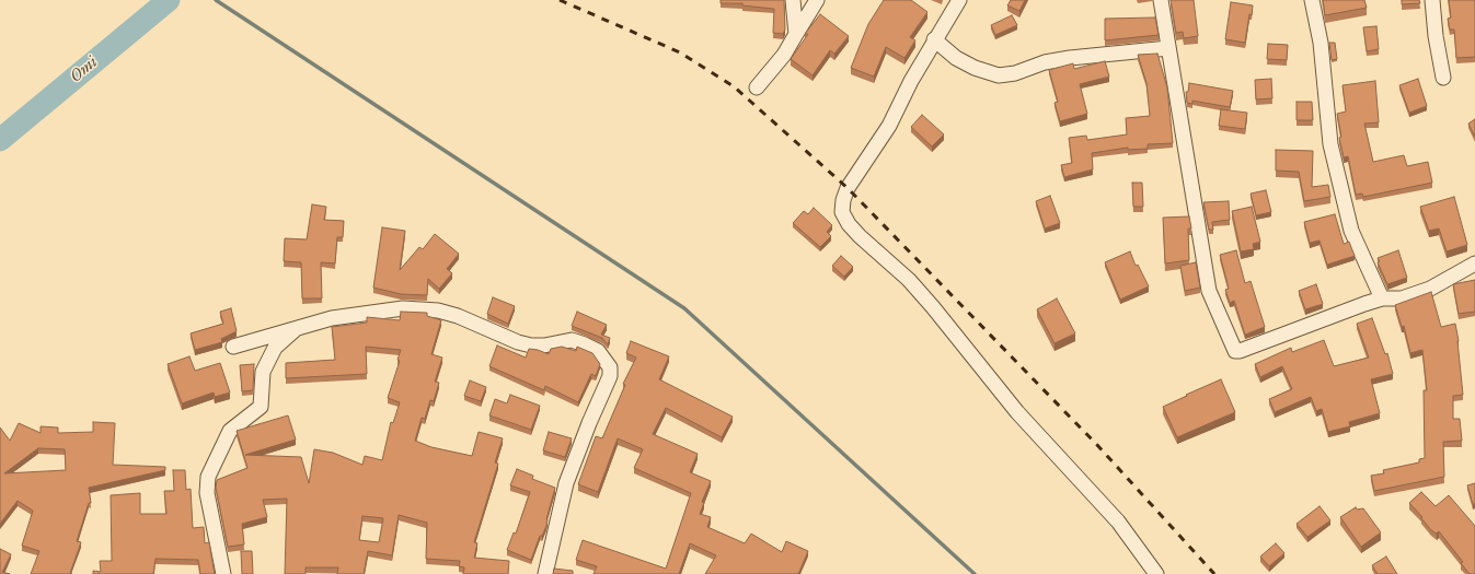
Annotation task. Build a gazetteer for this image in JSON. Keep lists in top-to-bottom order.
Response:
{
  "water": ["Omi"]
}
